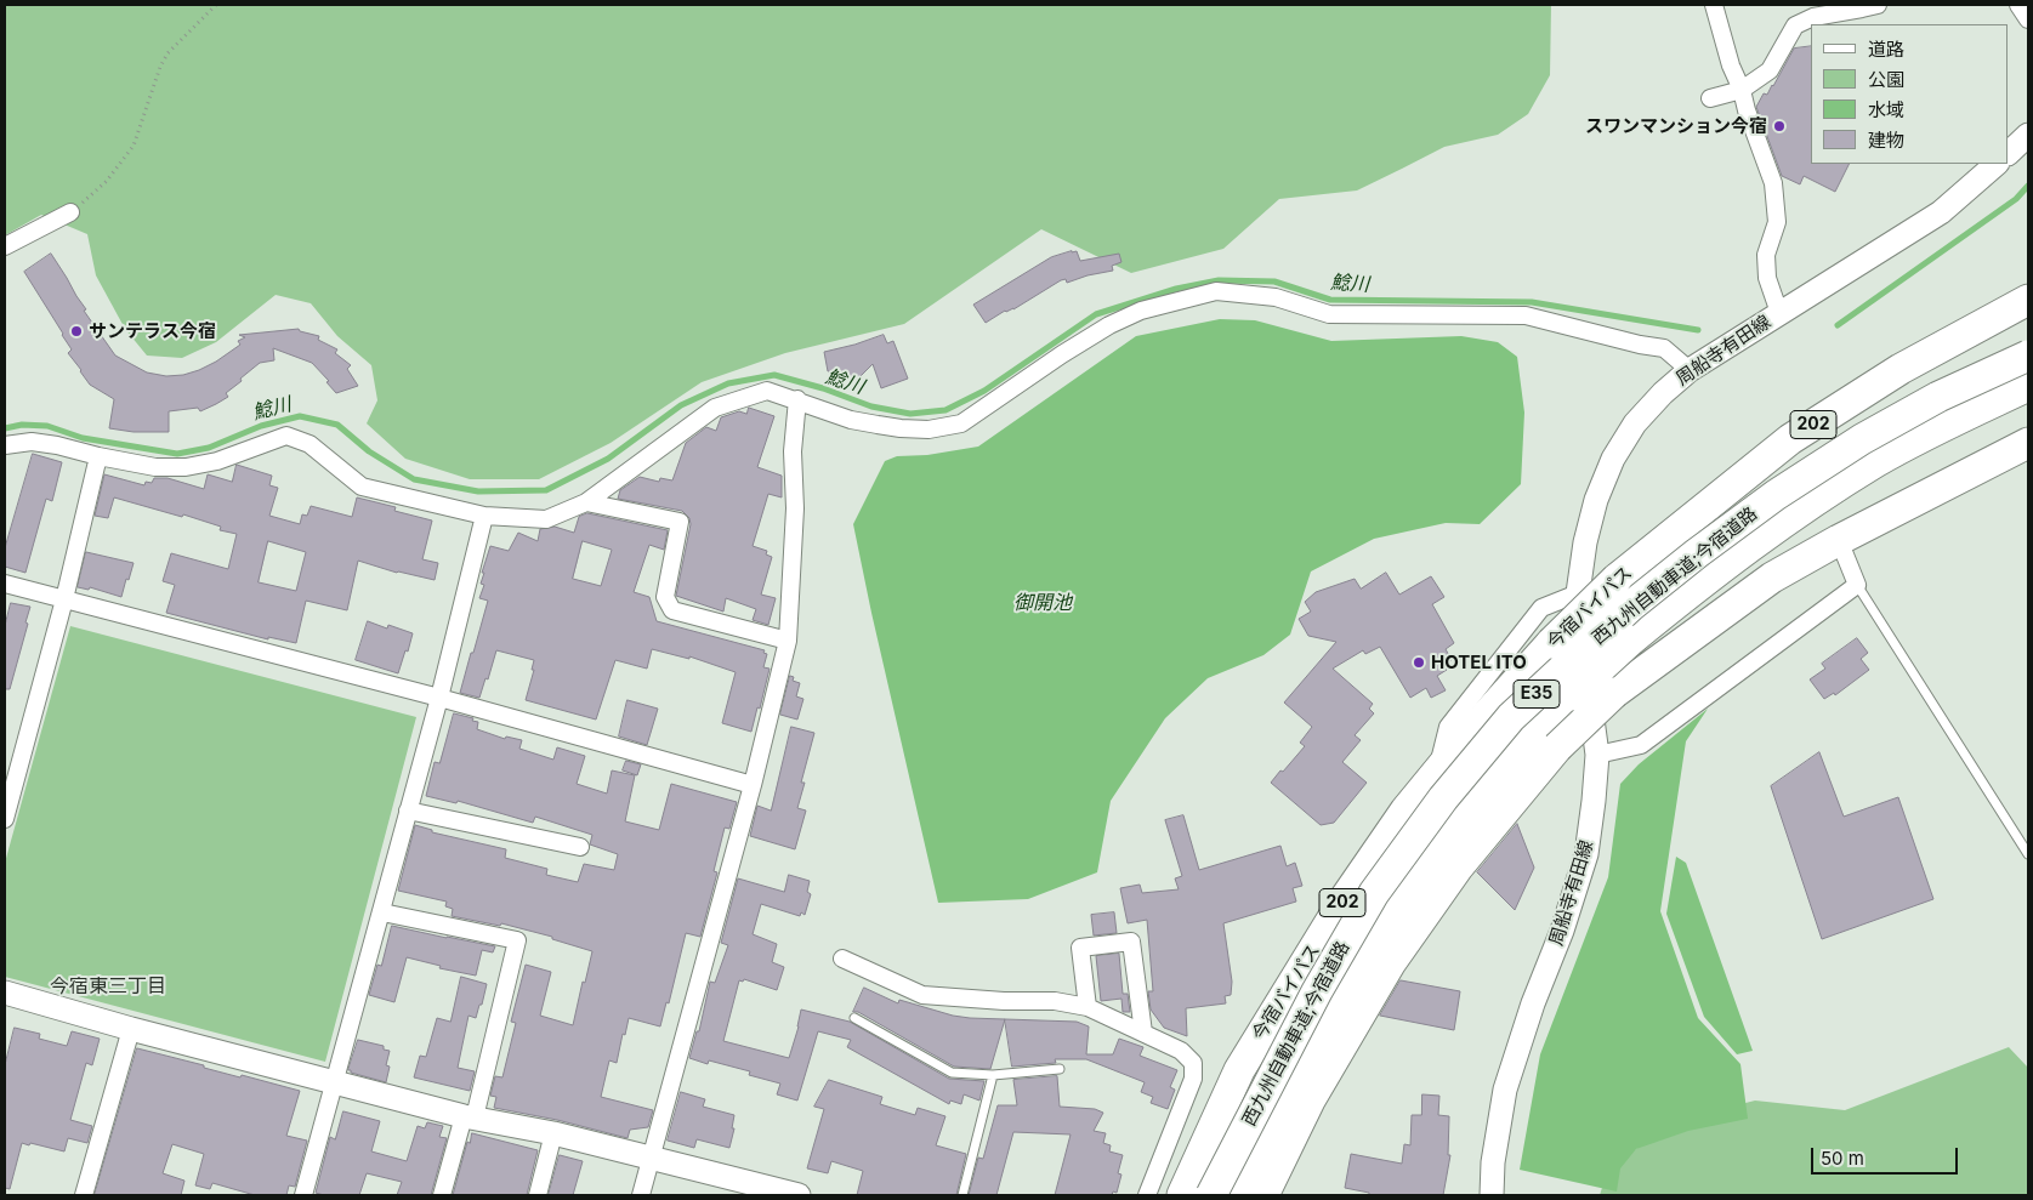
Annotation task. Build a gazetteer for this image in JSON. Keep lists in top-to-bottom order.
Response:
{
  "streets": {
    "highway": [
      "202",
      "西九州自動車道;今宿道路",
      "今宿バイパス",
      "E35"
    ],
    "main road": ["周船寺有田線"]
  },
  "districts": ["今宿東三丁目"],
  "water": ["鯰川", "御開池"],
  "places": ["スワンマンション今宿", "サンテラス今宿", "HOTEL ITO"],
  "legend": [
    "道路",
    "公園",
    "水域",
    "建物"
  ],
  "scale_bar": "50 m"
}
